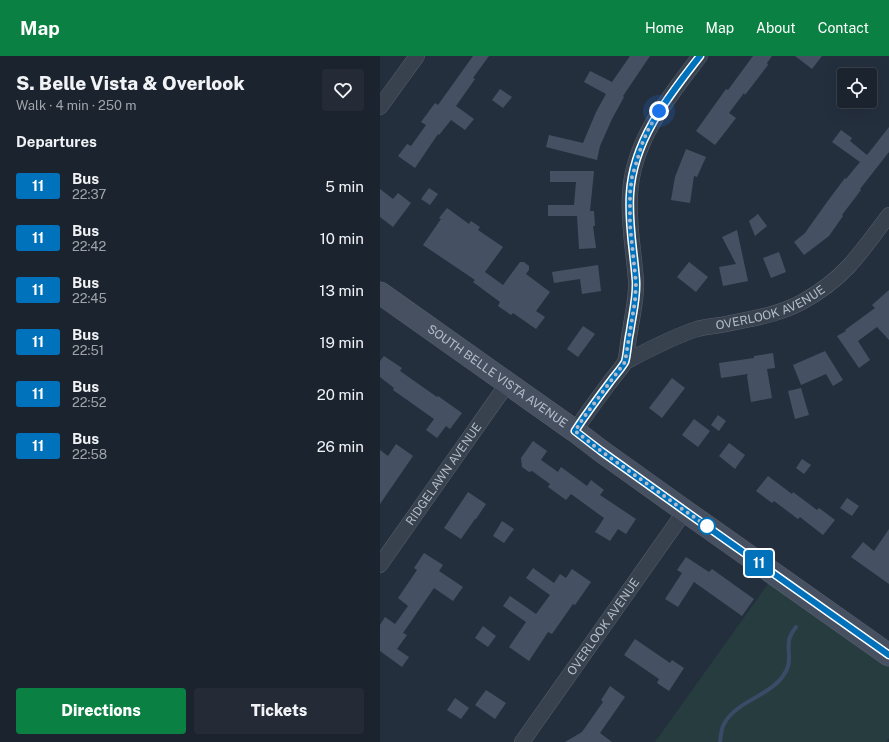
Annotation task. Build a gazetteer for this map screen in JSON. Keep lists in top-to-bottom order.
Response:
{
  "streets": {
    "street": ["OVERLOOK AVENUE", "SOUTH BELLE VISTA AVENUE", "RIDGELAWN AVENUE"]
  },
  "crossings": [
    ["OVERLOOK AVENUE", "SOUTH BELLE VISTA AVENUE"],
    ["SOUTH BELLE VISTA AVENUE", "RIDGELAWN AVENUE"]
  ],
  "lines": ["bus line 11"],
  "page": {
    "header": "Map",
    "nav": [
      "Home",
      "Map",
      "About",
      "Contact"
    ],
    "heading": [
      ["S. Belle Vista & Overlook", "Walk · 4 min · 250 m"],
      "Departures"
    ],
    "on_map": "11",
    "list": [
      {
        "mark": "11",
        "name": "Bus",
        "note": "22:37",
        "value": "5 min"
      },
      {
        "mark": "11",
        "name": "Bus",
        "note": "22:42",
        "value": "10 min"
      },
      {
        "mark": "11",
        "name": "Bus",
        "note": "22:45",
        "value": "13 min"
      },
      {
        "mark": "11",
        "name": "Bus",
        "note": "22:51",
        "value": "19 min"
      },
      {
        "mark": "11",
        "name": "Bus",
        "note": "22:52",
        "value": "20 min"
      },
      {
        "mark": "11",
        "name": "Bus",
        "note": "22:58",
        "value": "26 min"
      }
    ],
    "buttons": ["Directions", "Tickets"]
  }
}
